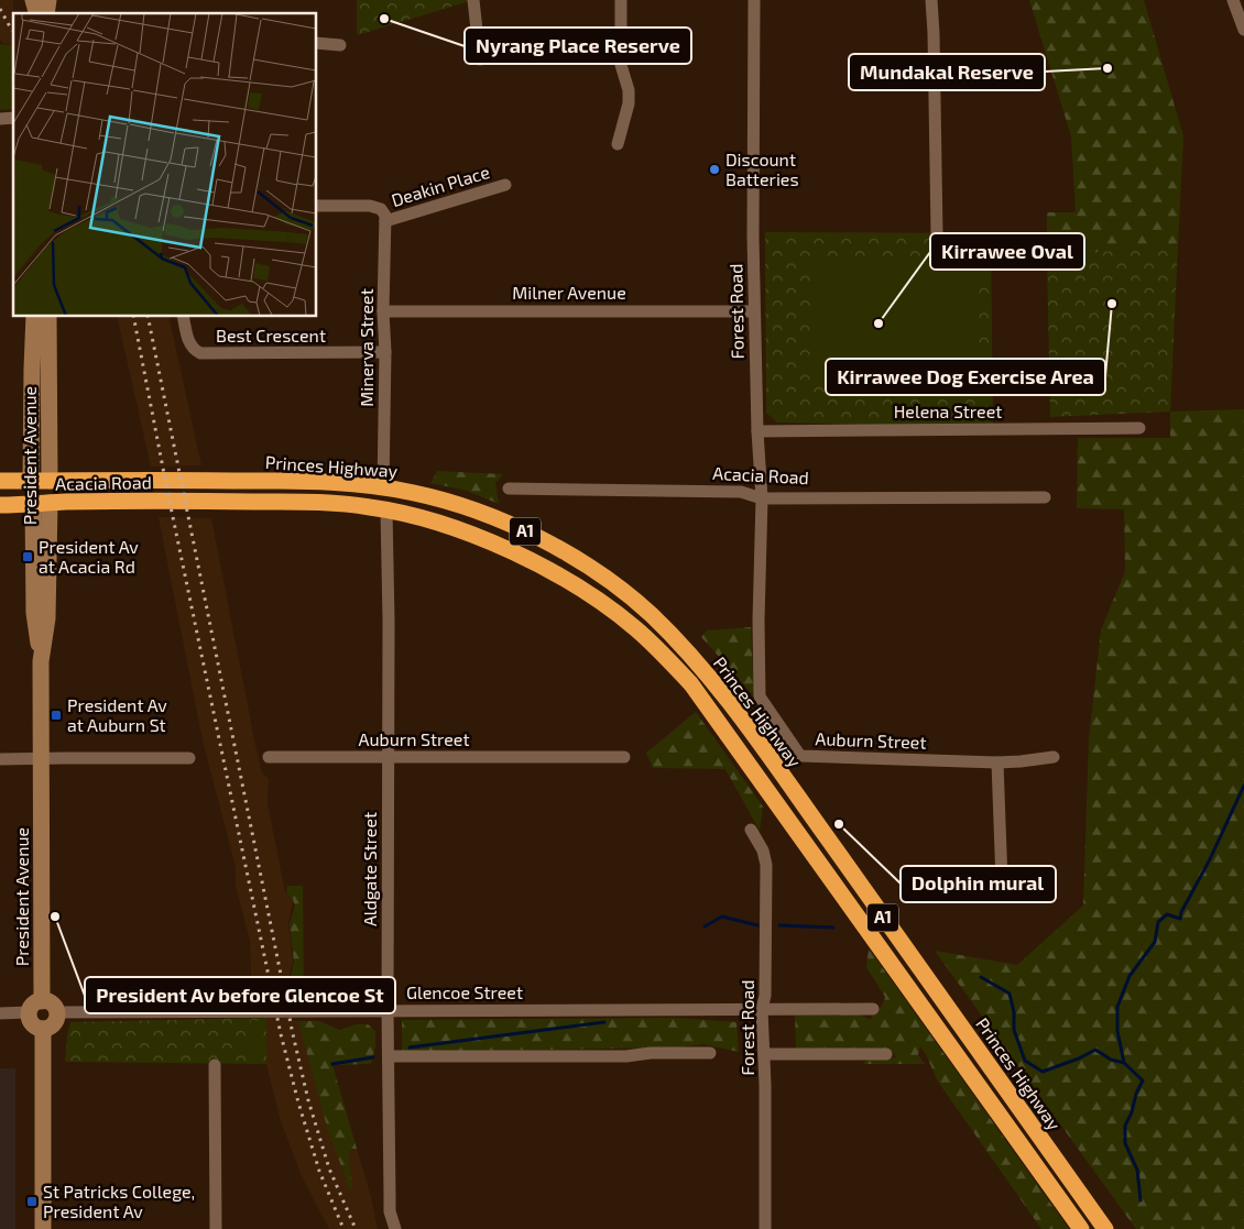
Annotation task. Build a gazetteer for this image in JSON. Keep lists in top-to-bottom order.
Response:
{
  "streets": {
    "highway": [
      "President Avenue",
      "Princes Highway",
      "Acacia Road",
      "A1"
    ],
    "street": [
      "Deakin Place",
      "Milner Avenue",
      "Forest Road",
      "Best Crescent",
      "Minerva Street",
      "Helena Street",
      "Auburn Street",
      "Aldgate Street",
      "Glencoe Street"
    ]
  },
  "crossings": [
    ["Deakin Place", "Minerva Street"],
    ["Milner Avenue", "Forest Road"],
    ["Milner Avenue", "Minerva Street"],
    ["Forest Road", "Helena Street"],
    ["Forest Road", "Acacia Road"],
    ["Forest Road", "Auburn Street"],
    ["Forest Road", "Glencoe Street"],
    ["Best Crescent", "Minerva Street"],
    ["Minerva Street", "Princes Highway"],
    ["President Avenue", "Acacia Road"],
    ["President Avenue", "Glencoe Street"],
    ["Princes Highway", "Acacia Road"],
    ["Princes Highway", "Aldgate Street"],
    ["Auburn Street", "Aldgate Street"],
    ["Aldgate Street", "Glencoe Street"]
  ],
  "places": {
    "other": [
      "Nyrang Place Reserve",
      "Mundakal Reserve",
      "Discount Batteries",
      "Kirrawee Dog Exercise Area",
      "Kirrawee Oval",
      "Dolphin mural",
      "President Av before Glencoe St"
    ],
    "transit": ["President Av at Acacia Rd", "President Av at Auburn St", "St Patricks College, President Av"]
  }
}
